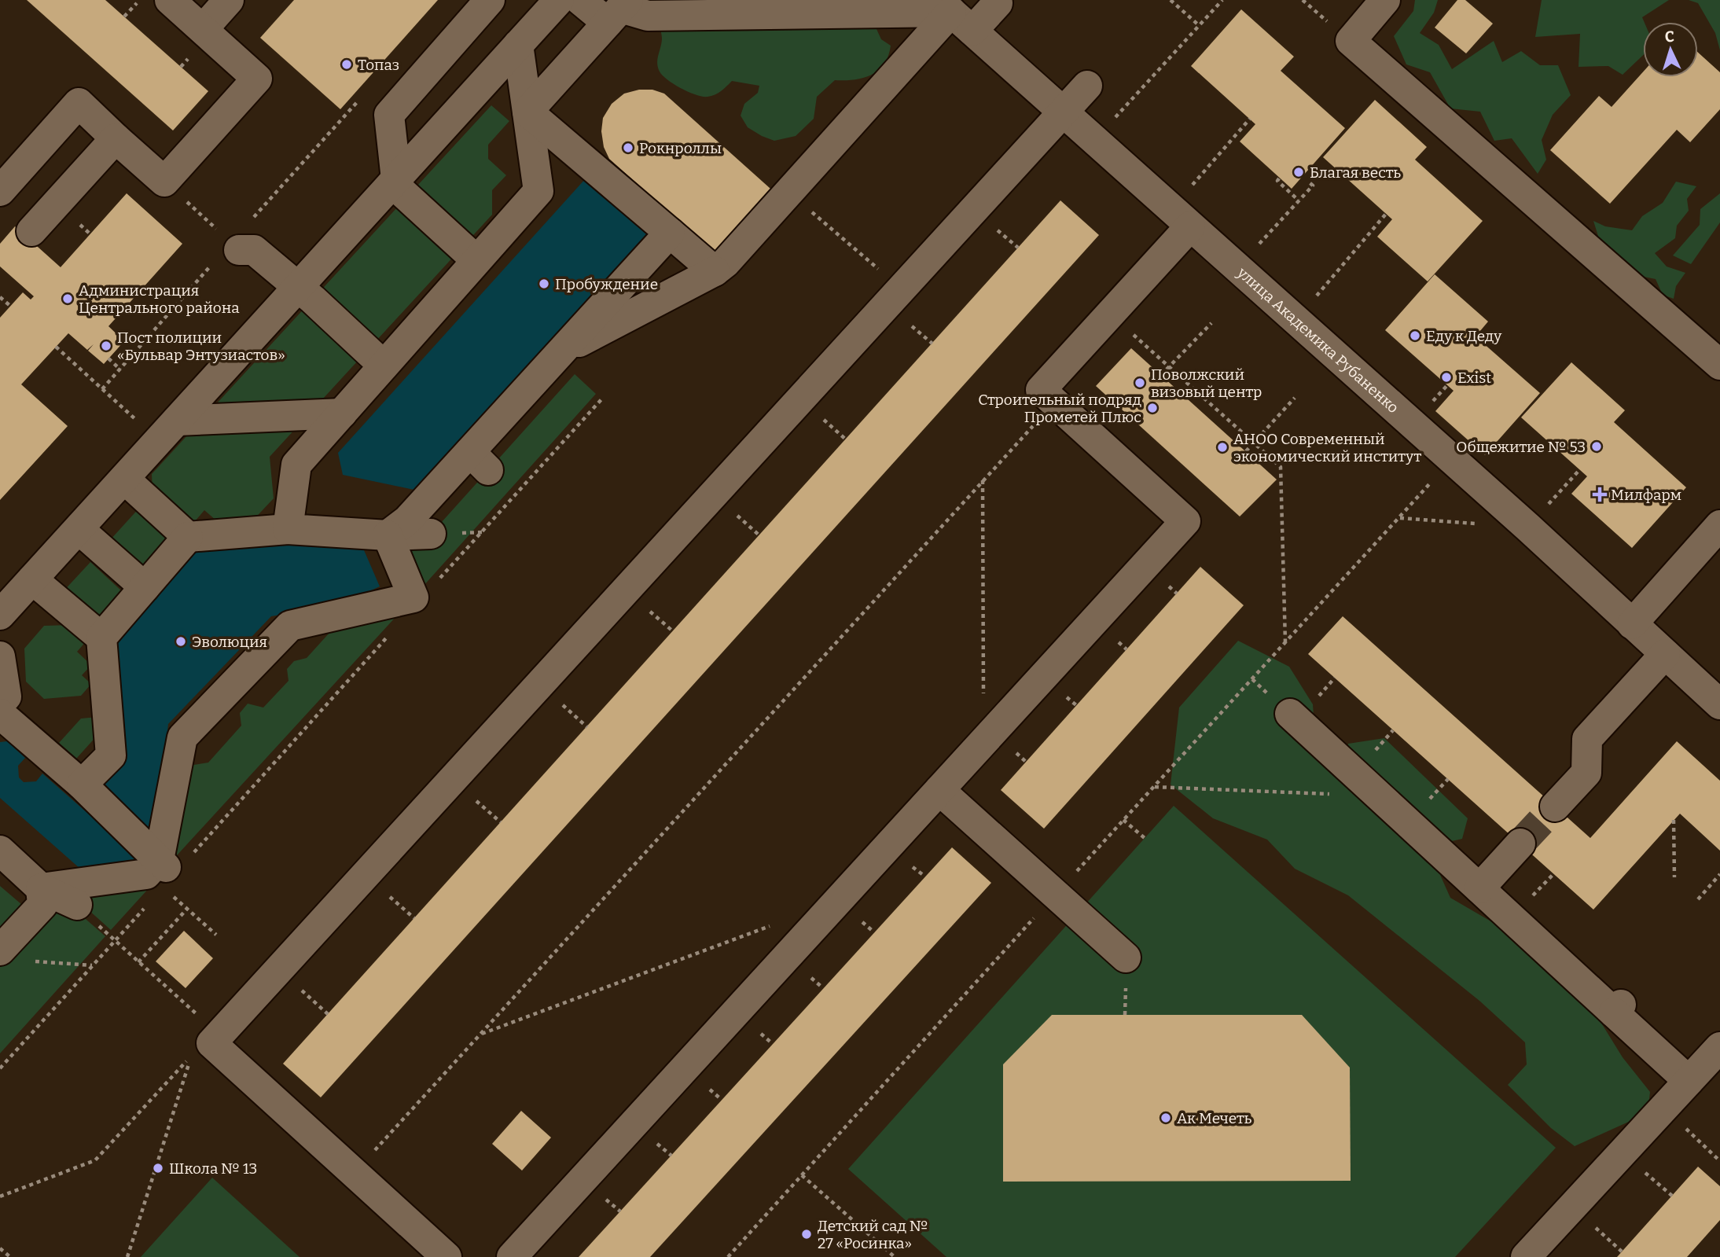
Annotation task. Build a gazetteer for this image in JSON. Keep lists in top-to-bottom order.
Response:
{
  "streets": {
    "street": ["улица Академика Рубаненко"]
  },
  "places": {
    "other": [
      "Топаз",
      "Рокнроллы",
      "Благая весть",
      "Пробуждение",
      "Администрация Центрального района",
      "Еду к Деду",
      "Пост полиции «Бульвар Энтузиастов»",
      "Exist",
      "Поволжский визовый центр",
      "Строительный подряд Прометей Плюс",
      "Общежитие № 53",
      "АНОО Современный экономический институт",
      "Эволюция",
      "Ак Мечеть",
      "Школа № 13",
      "Детский сад № 27 «Росинка»"
    ],
    "health": ["Милфарм"]
  },
  "north": "top"
}
